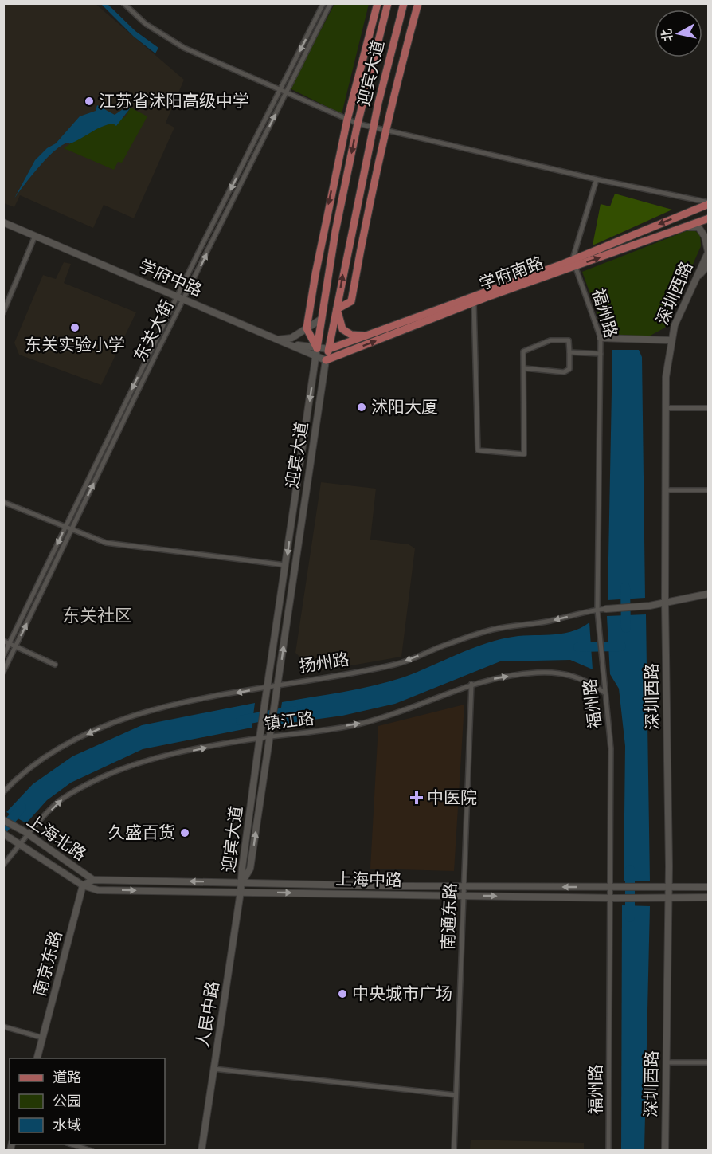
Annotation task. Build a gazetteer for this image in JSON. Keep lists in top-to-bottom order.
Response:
{
  "streets": {
    "main road": [
      "迎宾大道",
      "学府南路",
      "学府中路",
      "深圳西路",
      "扬州路",
      "上海北路",
      "上海中路",
      "南京东路",
      "人民中路"
    ],
    "street": [
      "福州路",
      "东关大街",
      "镇江路",
      "南通东路"
    ]
  },
  "crossings": [
    ["迎宾大道", "学府南路"],
    ["迎宾大道", "学府中路"],
    ["迎宾大道", "扬州路"],
    ["迎宾大道", "镇江路"],
    ["迎宾大道", "上海中路"],
    ["迎宾大道", "人民中路"],
    ["学府南路", "福州路"],
    ["学府中路", "东关大街"],
    ["深圳西路", "扬州路"],
    ["深圳西路", "上海中路"],
    ["福州路", "扬州路"],
    ["福州路", "镇江路"],
    ["福州路", "上海中路"],
    ["镇江路", "上海北路"],
    ["镇江路", "南通东路"],
    ["上海北路", "上海中路"],
    ["上海北路", "南京东路"],
    ["上海中路", "南通东路"],
    ["上海中路", "南京东路"],
    ["上海中路", "人民中路"]
  ],
  "one_way": ["扬州路", "镇江路"],
  "districts": ["东关社区"],
  "places": {
    "other": [
      "江苏省沭阳高级中学",
      "东关实验小学",
      "沭阳大厦",
      "久盛百货",
      "中央城市广场"
    ],
    "health": ["中医院"]
  },
  "legend": ["道路", "公园", "水域"],
  "north": "left"
}
